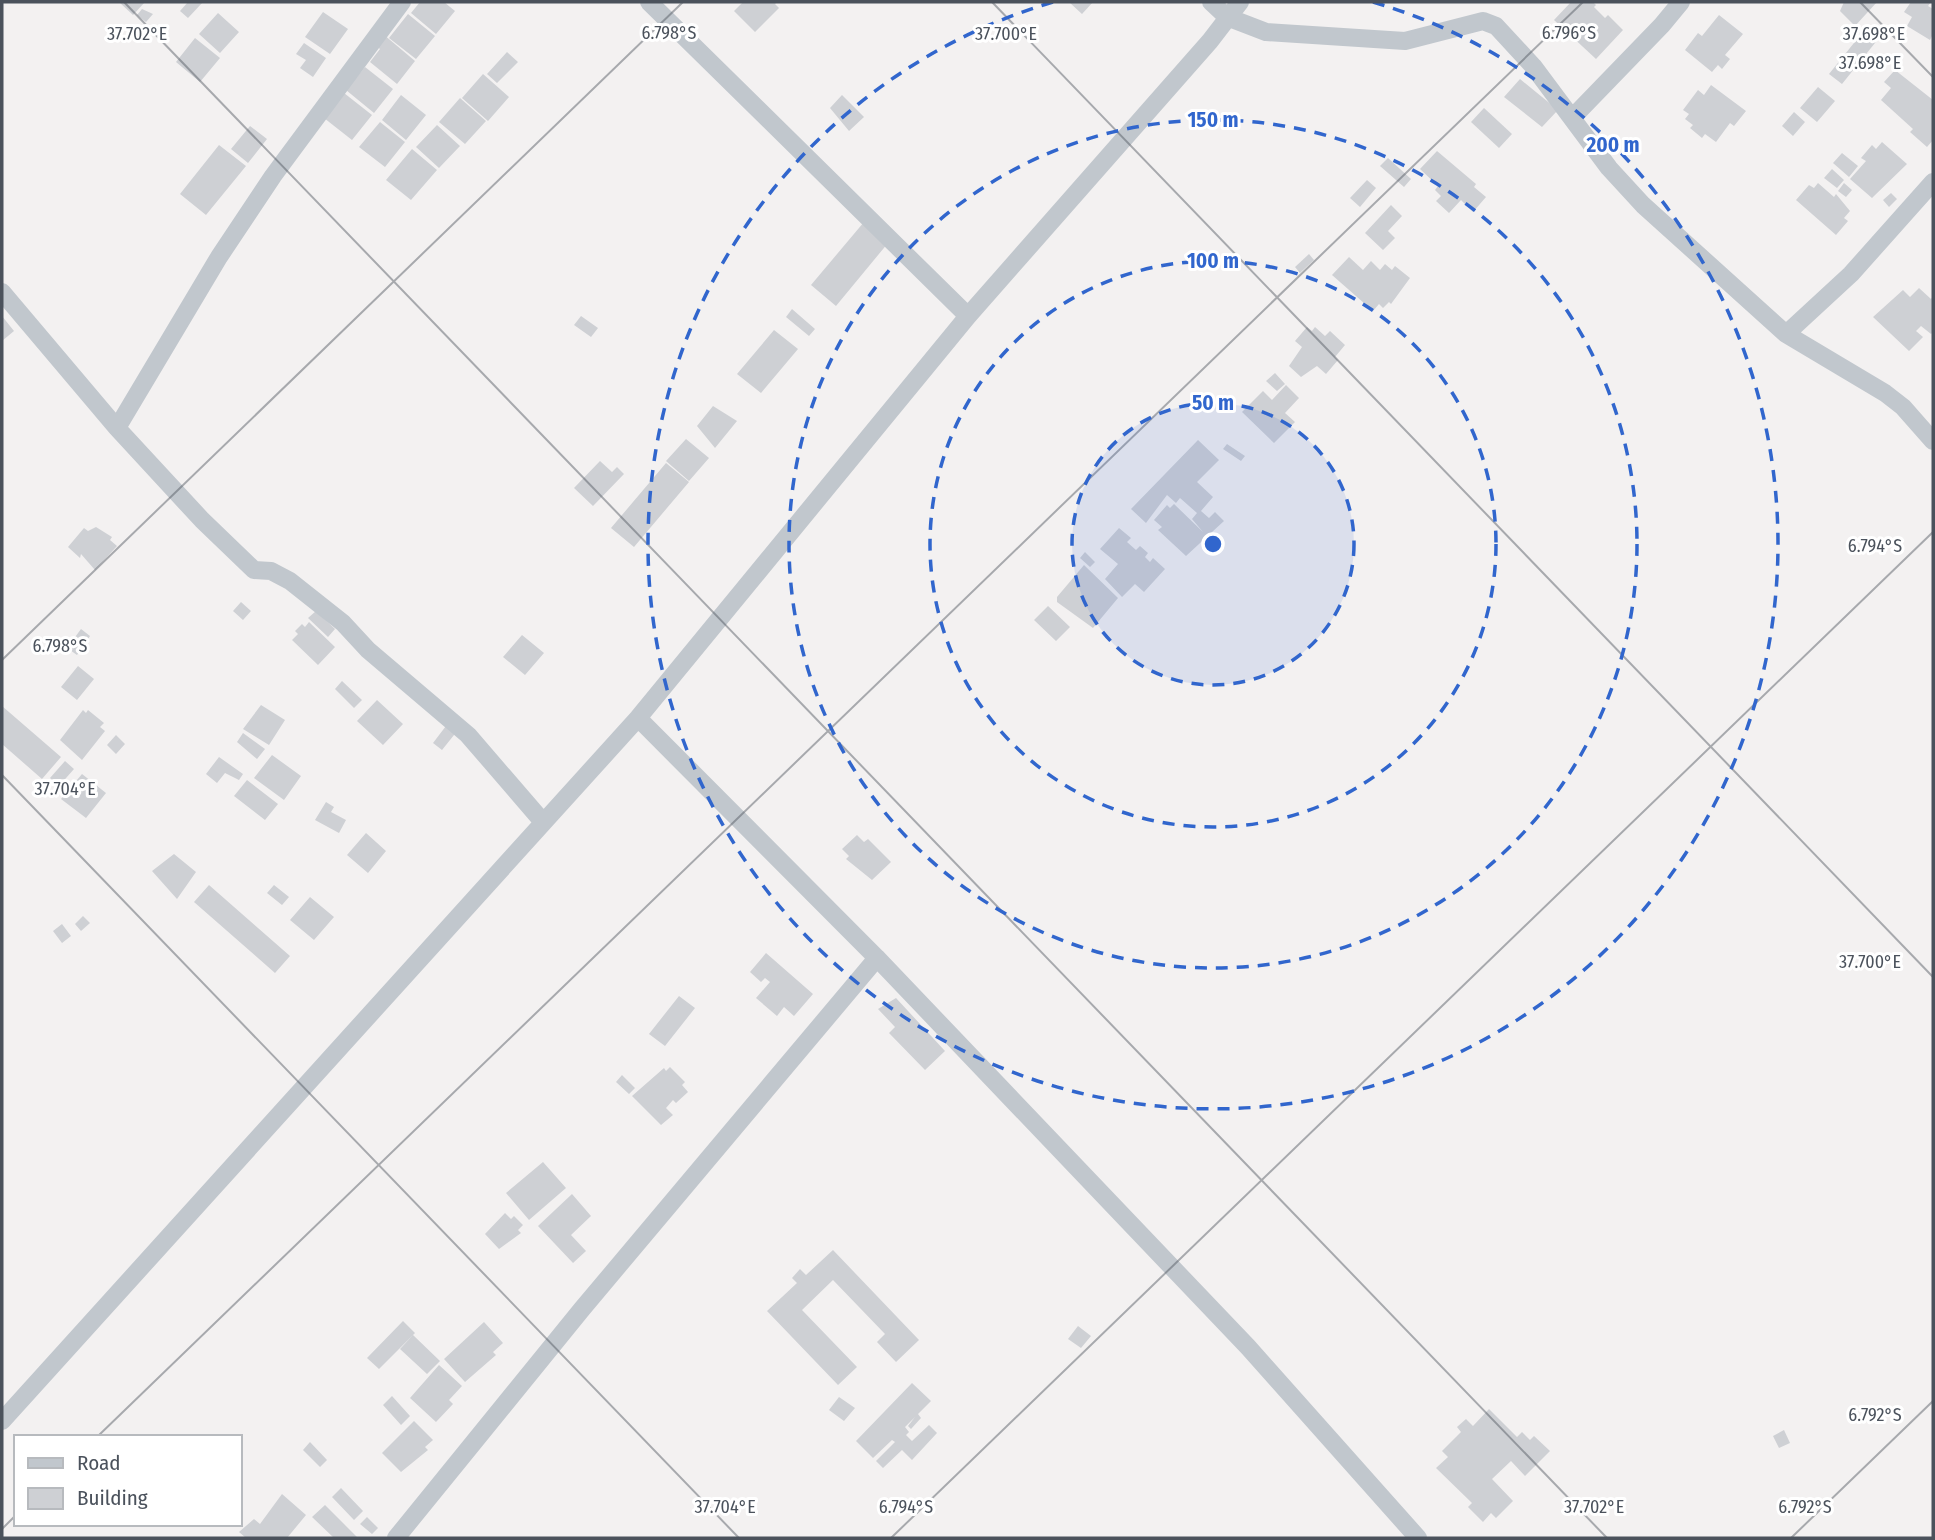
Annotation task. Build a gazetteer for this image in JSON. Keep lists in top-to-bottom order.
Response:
{
  "legend": ["Road", "Building"],
  "coordinates": [
    "6.798°S",
    "6.796°S",
    "37.702°E",
    "37.700°E",
    "37.698°E",
    "6.794°S",
    "37.704°E",
    "6.792°S"
  ],
  "rings": [
    "150 m",
    "200 m",
    "100 m",
    "50 m"
  ]
}
